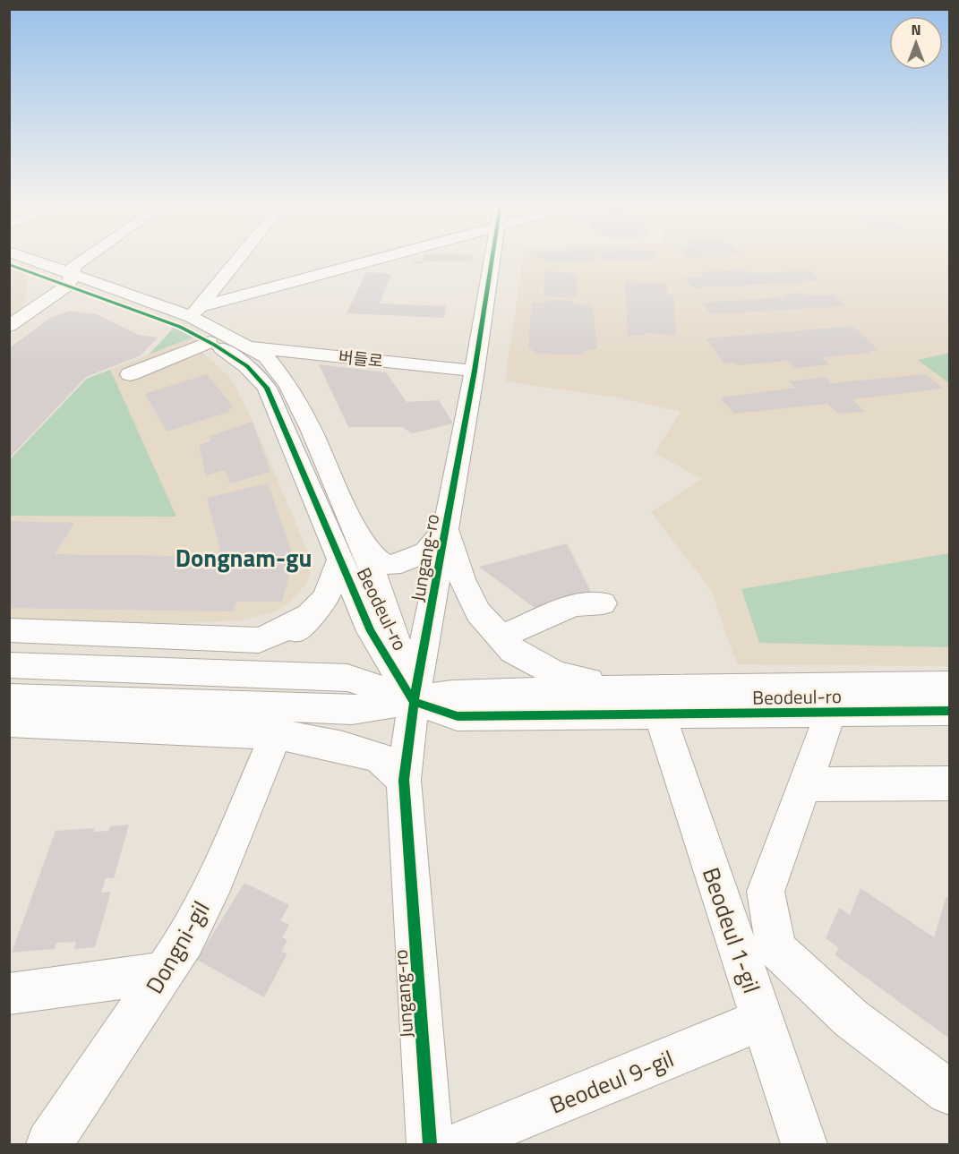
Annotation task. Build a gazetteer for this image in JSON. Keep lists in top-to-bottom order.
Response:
{
  "streets": {
    "street": [
      "버들로",
      "Jungang-ro",
      "Beodeul-ro",
      "Beodeul 1-gil",
      "Dongni-gil",
      "Beodeul 9-gil"
    ]
  },
  "crossings": [
    ["버들로", "Jungang-ro"],
    ["버들로", "Beodeul-ro"],
    ["Jungang-ro", "Beodeul-ro"],
    ["Beodeul-ro", "Beodeul 1-gil"],
    ["Beodeul 1-gil", "Beodeul 9-gil"]
  ],
  "districts": ["Dongnam-gu"],
  "north": "top"
}
